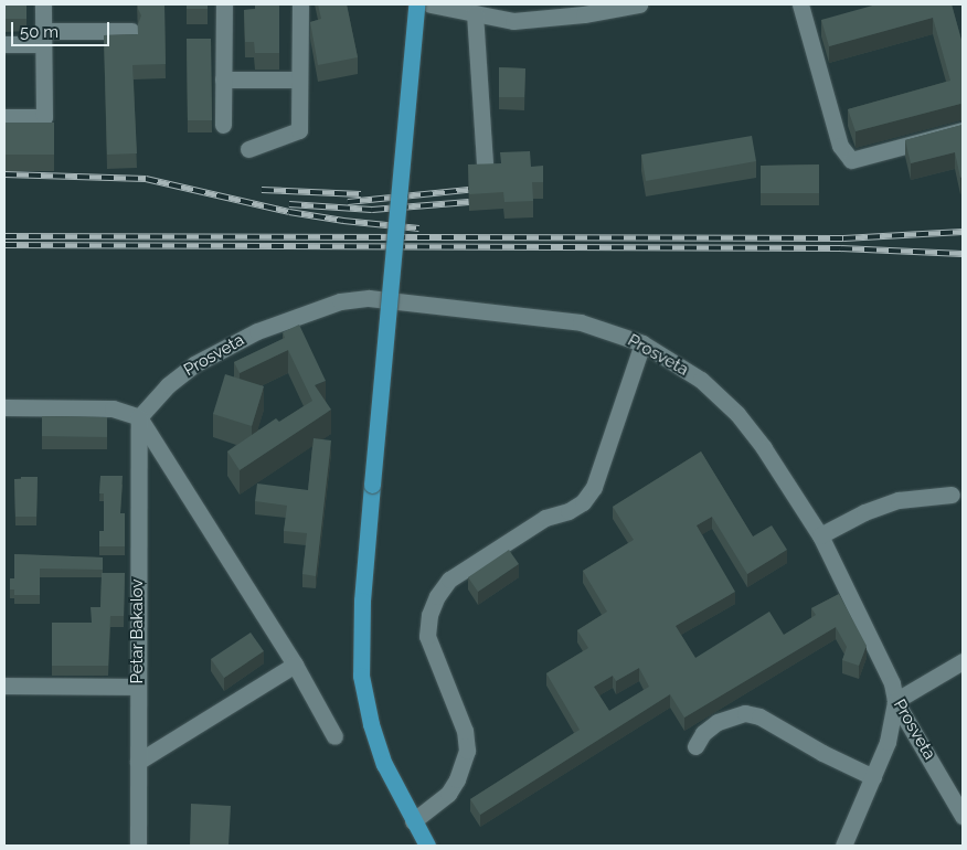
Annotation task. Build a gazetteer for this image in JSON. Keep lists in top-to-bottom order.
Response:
{
  "streets": {
    "street": ["Prosveta", "Petar Bakalov"]
  },
  "crossings": [
    ["Prosveta", "Petar Bakalov"]
  ],
  "scale_bar": "50 m"
}
